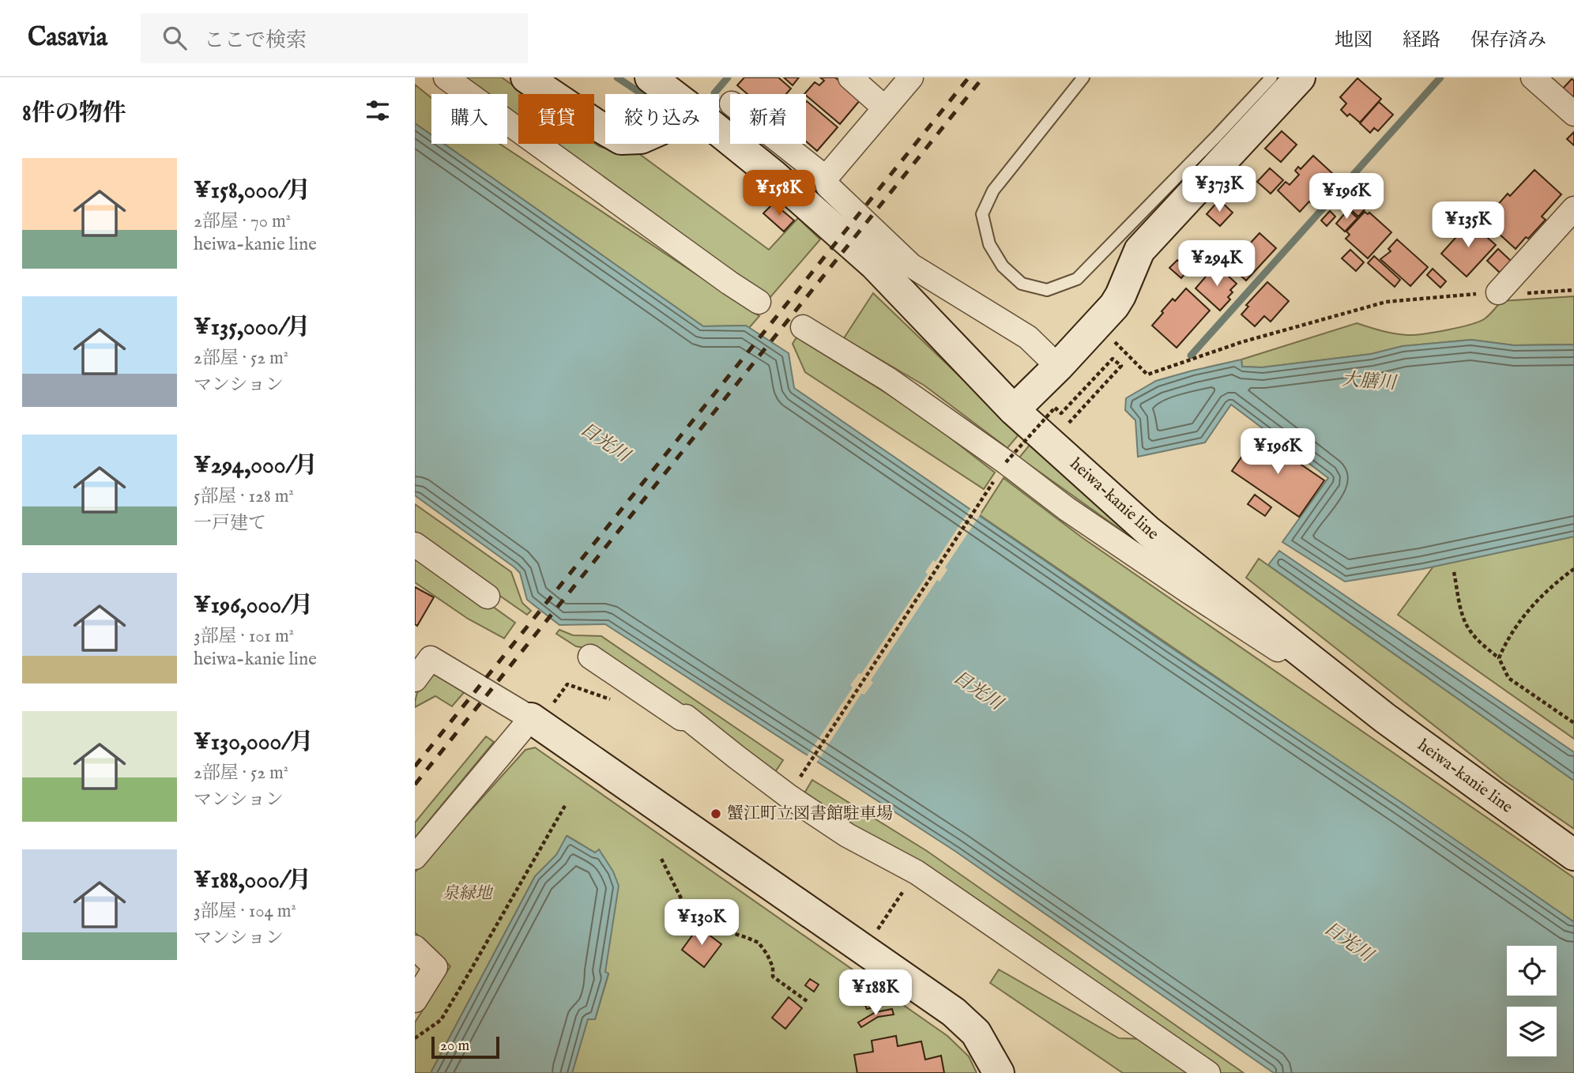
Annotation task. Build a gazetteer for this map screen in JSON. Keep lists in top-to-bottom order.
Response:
{
  "streets": {
    "main road": ["heiwa-kanie line"]
  },
  "water": ["大膳川", "日光川"],
  "parks": ["泉緑地"],
  "places": ["蟹江町立図書館駐車場"],
  "scale_bar": "20 m",
  "page": {
    "header": "Casavia",
    "search": "ここで検索",
    "nav": ["地図", "経路", "保存済み"],
    "heading": "8件の物件",
    "chip": [
      "購入",
      "賃貸",
      "絞り込み",
      "新着"
    ],
    "list": [
      {
        "name": "¥158,000/月",
        "note": "2部屋 · 70 m² · heiwa-kanie line"
      },
      {
        "name": "¥135,000/月",
        "note": "2部屋 · 52 m² · マンション"
      },
      {
        "name": "¥294,000/月",
        "note": "5部屋 · 128 m² · 一戸建て"
      },
      {
        "name": "¥196,000/月",
        "note": "3部屋 · 101 m² · heiwa-kanie line"
      },
      {
        "name": "¥130,000/月",
        "note": "2部屋 · 52 m² · マンション"
      },
      {
        "name": "¥188,000/月",
        "note": "3部屋 · 104 m² · マンション"
      }
    ],
    "price": [
      "¥373K",
      "¥158K",
      "¥196K",
      "¥135K",
      "¥294K",
      "¥196K",
      "¥130K",
      "¥188K"
    ],
    "scale": "20 m"
  }
}
